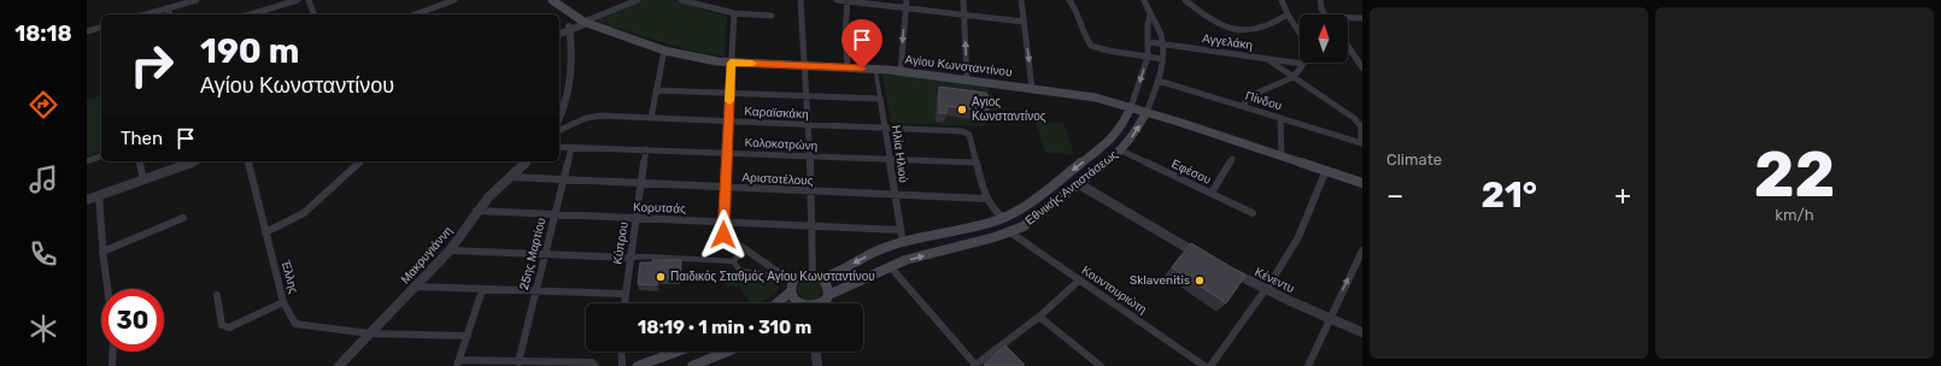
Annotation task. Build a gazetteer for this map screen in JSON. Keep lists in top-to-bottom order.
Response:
{
  "streets": {
    "main road": ["Αγίου Κωνσταντίνου", "Εθνικής Αντιστάσεως"],
    "street": [
      "Αγγελάκη",
      "Πίνδου",
      "Καραϊσκάκη",
      "Κολοκοτρώνη",
      "Ηλία Ηλιού",
      "Εφέσου",
      "Αριστοτέλους",
      "Κορυτσάς",
      "Κύπρου",
      "25ης Μαρτίου",
      "Μακρυγιάννη",
      "Έλλης",
      "Κένεντυ",
      "Κουντουριώτη"
    ]
  },
  "crossings": [
    ["Αγγελάκη", "Εθνικής Αντιστάσεως"],
    ["Αγίου Κωνσταντίνου", "Ηλία Ηλιού"],
    ["Αγίου Κωνσταντίνου", "Εθνικής Αντιστάσεως"],
    ["Πίνδου", "Εθνικής Αντιστάσεως"],
    ["Καραϊσκάκη", "Κολοκοτρώνη"],
    ["Καραϊσκάκη", "Ηλία Ηλιού"],
    ["Κολοκοτρώνη", "Ηλία Ηλιού"],
    ["Κολοκοτρώνη", "Κύπρου"],
    ["Κολοκοτρώνη", "25ης Μαρτίου"],
    ["Ηλία Ηλιού", "Αριστοτέλους"],
    ["Ηλία Ηλιού", "Εθνικής Αντιστάσεως"],
    ["Ηλία Ηλιού", "Κορυτσάς"],
    ["Εφέσου", "Εθνικής Αντιστάσεως"],
    ["Αριστοτέλους", "Κύπρου"],
    ["Αριστοτέλους", "25ης Μαρτίου"],
    ["Αριστοτέλους", "Μακρυγιάννη"],
    ["Εθνικής Αντιστάσεως", "Κουντουριώτη"],
    ["Κορυτσάς", "Κύπρου"],
    ["Κορυτσάς", "25ης Μαρτίου"],
    ["Κορυτσάς", "Μακρυγιάννη"],
    ["Μακρυγιάννη", "Έλλης"]
  ],
  "places": ["Αγιος Κωνσταντίνος", "Παιδικός Σταθμός Αγίου Κωνσταντίνου", "Sklavenitis"],
  "north": "top",
  "page": {
    "tabs": "18:18",
    "tile": [
      "Climate",
      ["22", "km/h"]
    ],
    "turn": ["190 m", "Αγίου Κωνσταντίνου"],
    "then": "Then",
    "heat": ["−", "21°", "+"],
    "limit": "30",
    "trip": "18:19 · 1 min · 310 m"
  }
}
